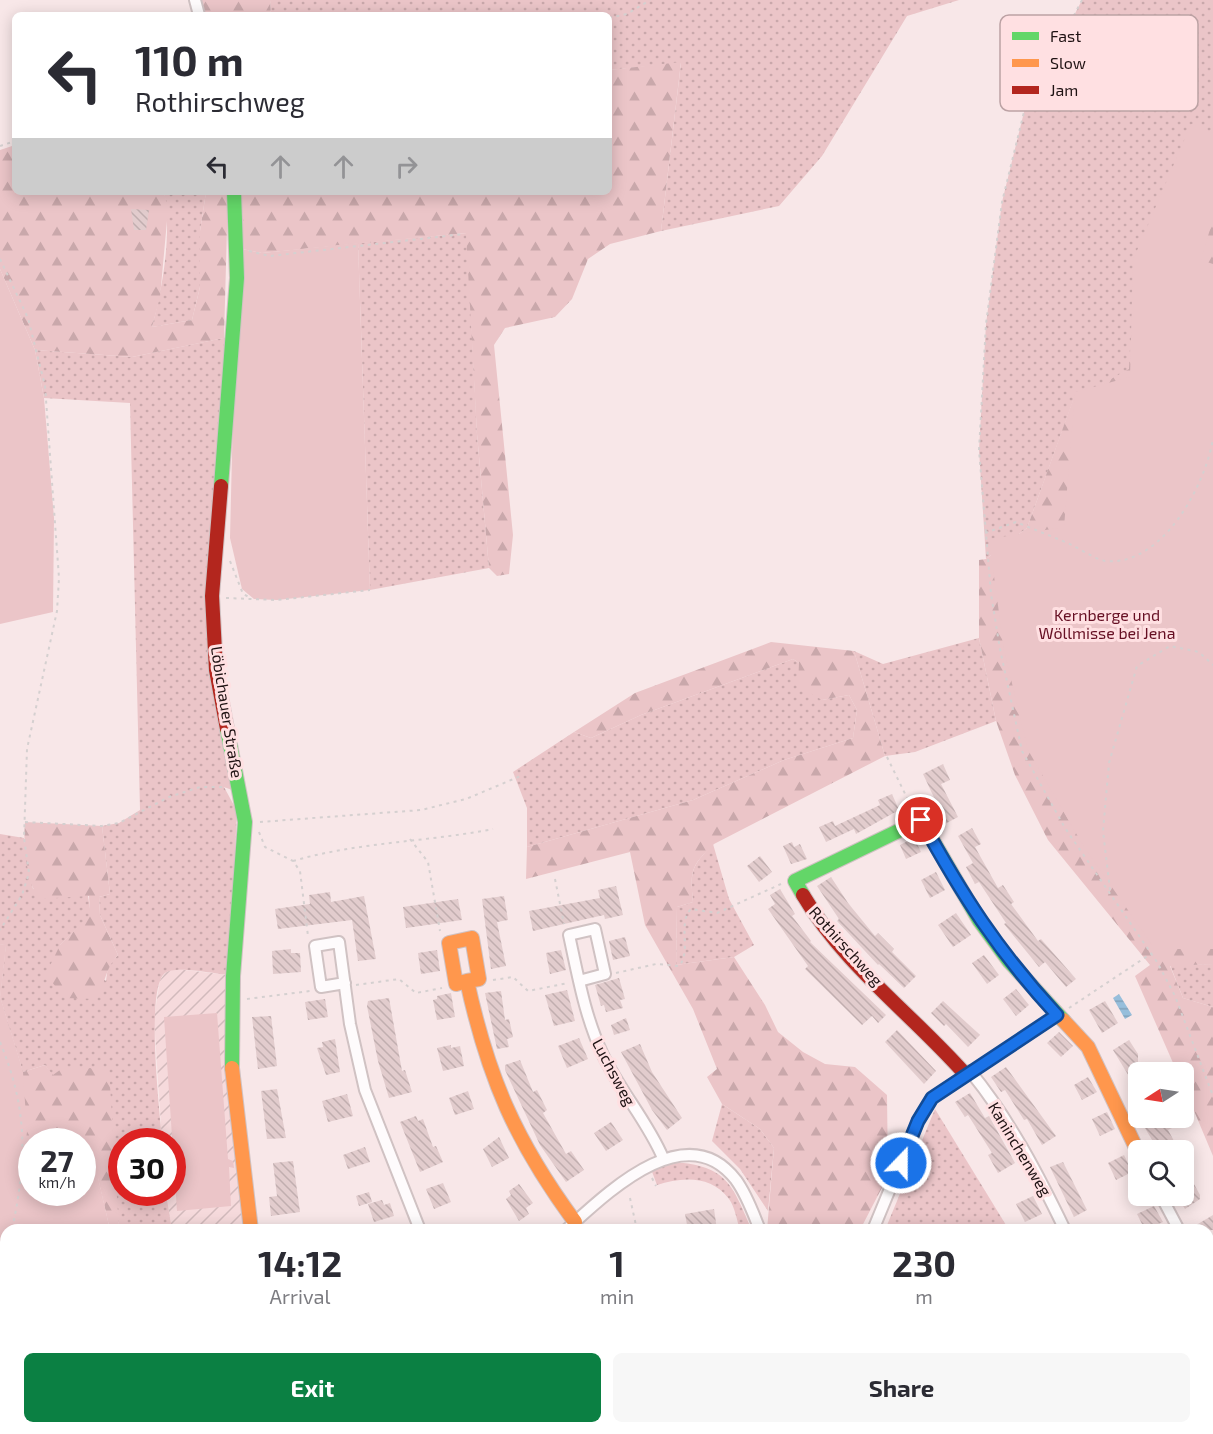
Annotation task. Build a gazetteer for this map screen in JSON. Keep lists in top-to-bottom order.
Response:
{
  "streets": {
    "street": [
      "Löbichauer Straße",
      "Rothirschweg",
      "Luchsweg",
      "Kaninchenweg"
    ]
  },
  "crossings": [
    ["Rothirschweg", "Kaninchenweg"]
  ],
  "parks": ["Kernberge und Wöllmisse bei Jena"],
  "legend": ["Fast", "Slow", "Jam"],
  "north": "left",
  "page": {
    "turn": ["110 m", "Rothirschweg"],
    "speed": "27 km/h",
    "limit": "30",
    "eta": [
      "14:12",
      "Arrival",
      "1",
      "min",
      "230",
      "m"
    ],
    "buttons": ["Exit", "Share"]
  }
}
